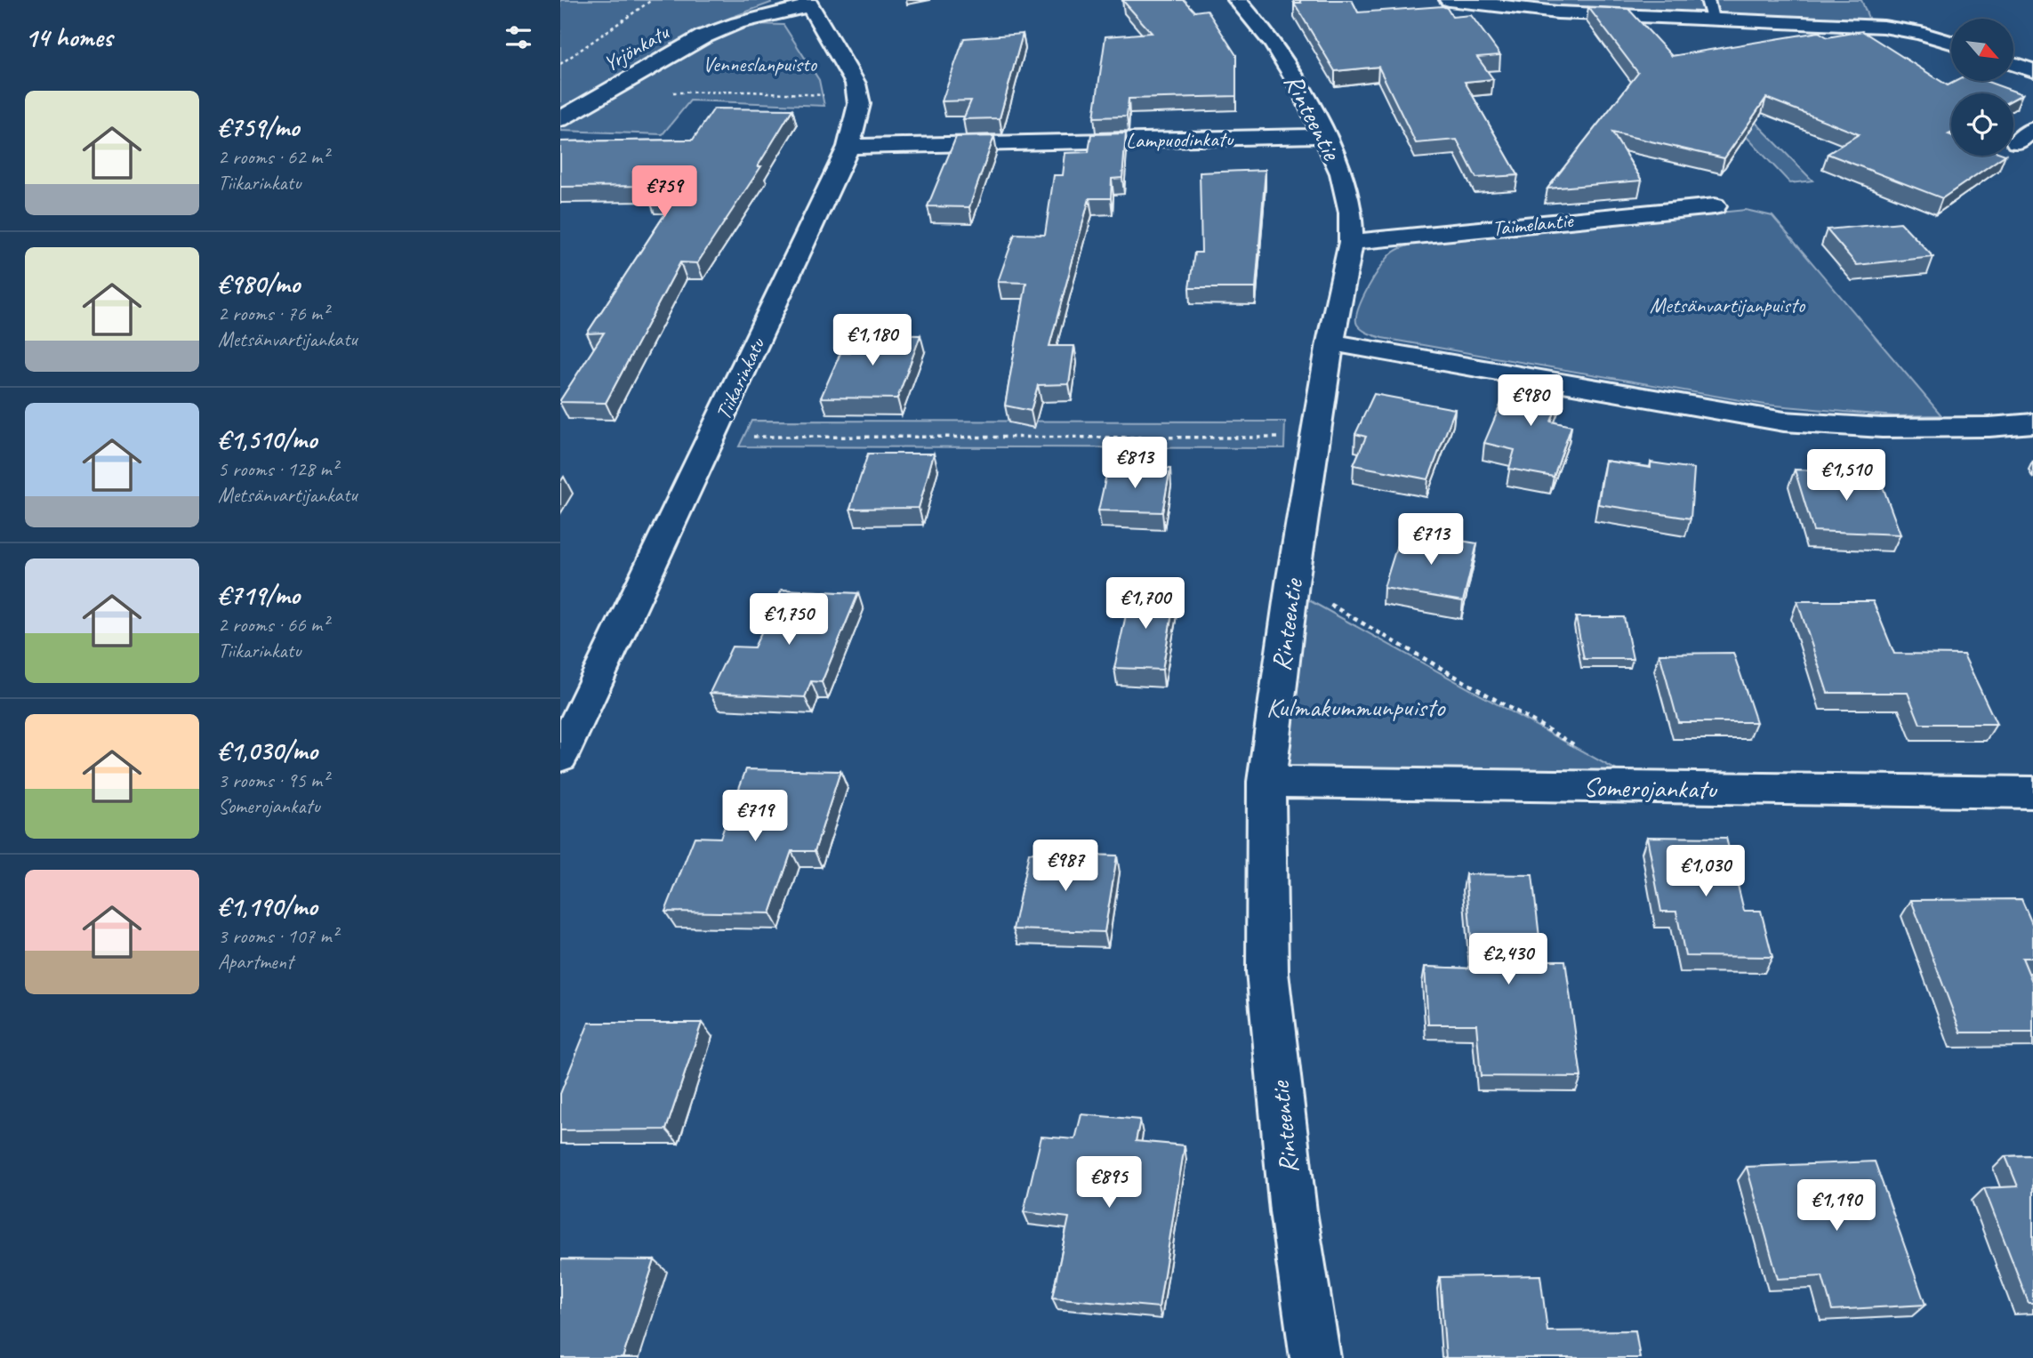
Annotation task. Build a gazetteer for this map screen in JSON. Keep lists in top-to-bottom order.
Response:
{
  "streets": {
    "street": [
      "Yrjönkatu",
      "Rinteentie",
      "Lampuodinkatu",
      "Taimelantie",
      "Tiikarinkatu",
      "Somerojankatu"
    ]
  },
  "crossings": [
    ["Yrjönkatu", "Tiikarinkatu"],
    ["Rinteentie", "Lampuodinkatu"],
    ["Rinteentie", "Taimelantie"],
    ["Rinteentie", "Somerojankatu"],
    ["Lampuodinkatu", "Tiikarinkatu"]
  ],
  "parks": ["Venneslanpuisto", "Metsänvartijanpuisto", "Kulmakummunpuisto"],
  "north": "bottom right",
  "page": {
    "heading": "14 homes",
    "list": [
      {
        "name": "€759/mo",
        "note": "2 rooms · 62 m² · Tiikarinkatu"
      },
      {
        "name": "€980/mo",
        "note": "2 rooms · 76 m² · Metsänvartijankatu"
      },
      {
        "name": "€1,510/mo",
        "note": "5 rooms · 128 m² · Metsänvartijankatu"
      },
      {
        "name": "€719/mo",
        "note": "2 rooms · 66 m² · Tiikarinkatu"
      },
      {
        "name": "€1,030/mo",
        "note": "3 rooms · 95 m² · Somerojankatu"
      },
      {
        "name": "€1,190/mo",
        "note": "3 rooms · 107 m² · Apartment"
      }
    ],
    "price": [
      "€759",
      "€1,180",
      "€980",
      "€813",
      "€1,510",
      "€713",
      "€1,700",
      "€1,750",
      "€719",
      "€987",
      "€1,030",
      "€2,430",
      "€895",
      "€1,190"
    ]
  }
}
